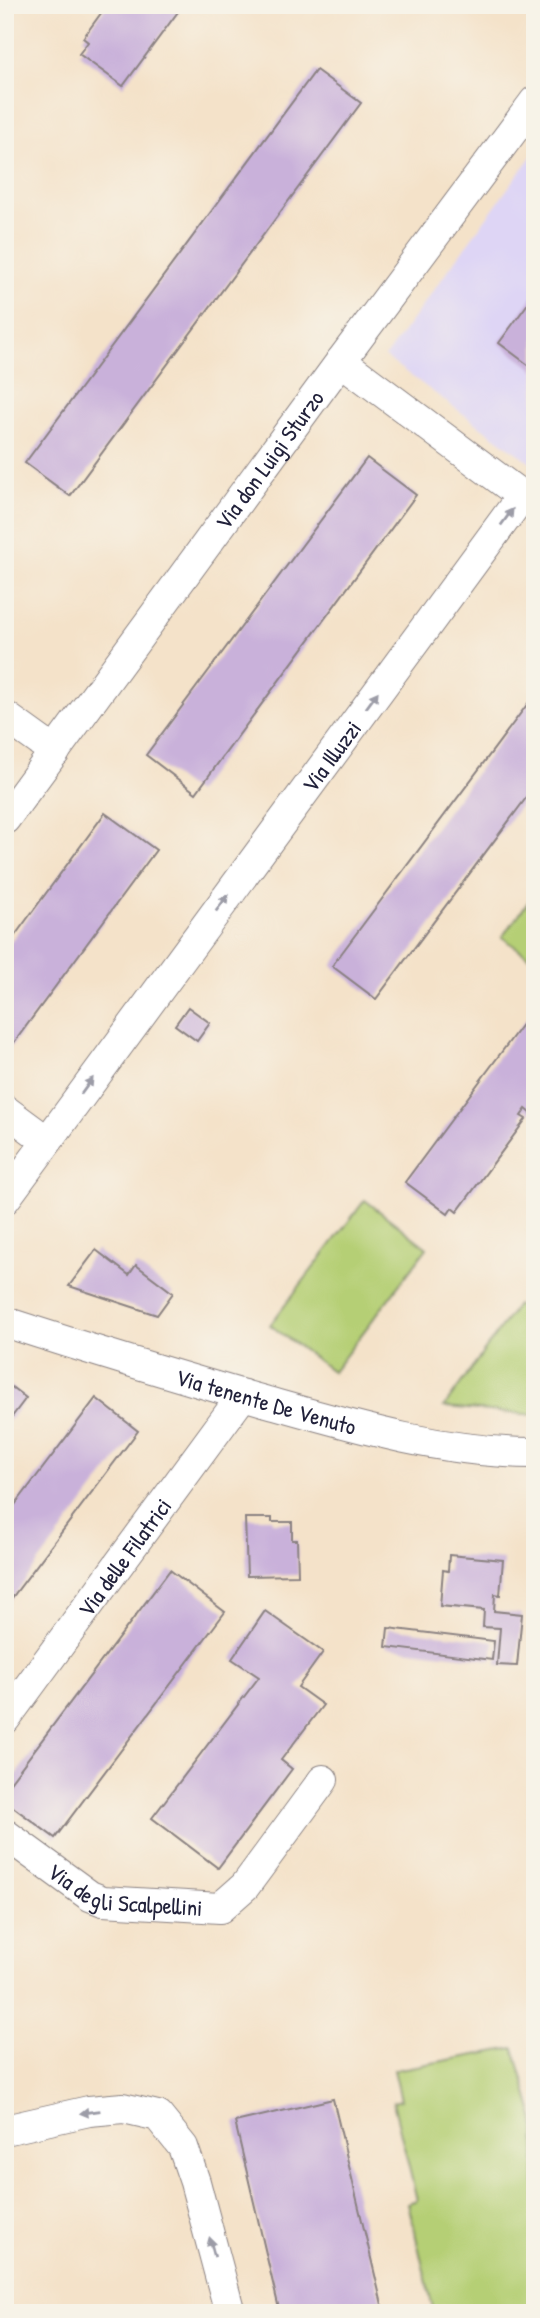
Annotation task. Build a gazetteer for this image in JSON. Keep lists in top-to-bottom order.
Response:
{
  "streets": {
    "street": [
      "Via don Luigi Sturzo",
      "Via Illuzzi",
      "Via tenente De Venuto",
      "Via delle Filatrici",
      "Via degli Scalpellini"
    ]
  },
  "crossings": [
    ["Via don Luigi Sturzo", "Via Illuzzi"],
    ["Via tenente De Venuto", "Via delle Filatrici"]
  ],
  "one_way": ["Via Illuzzi"]
}
